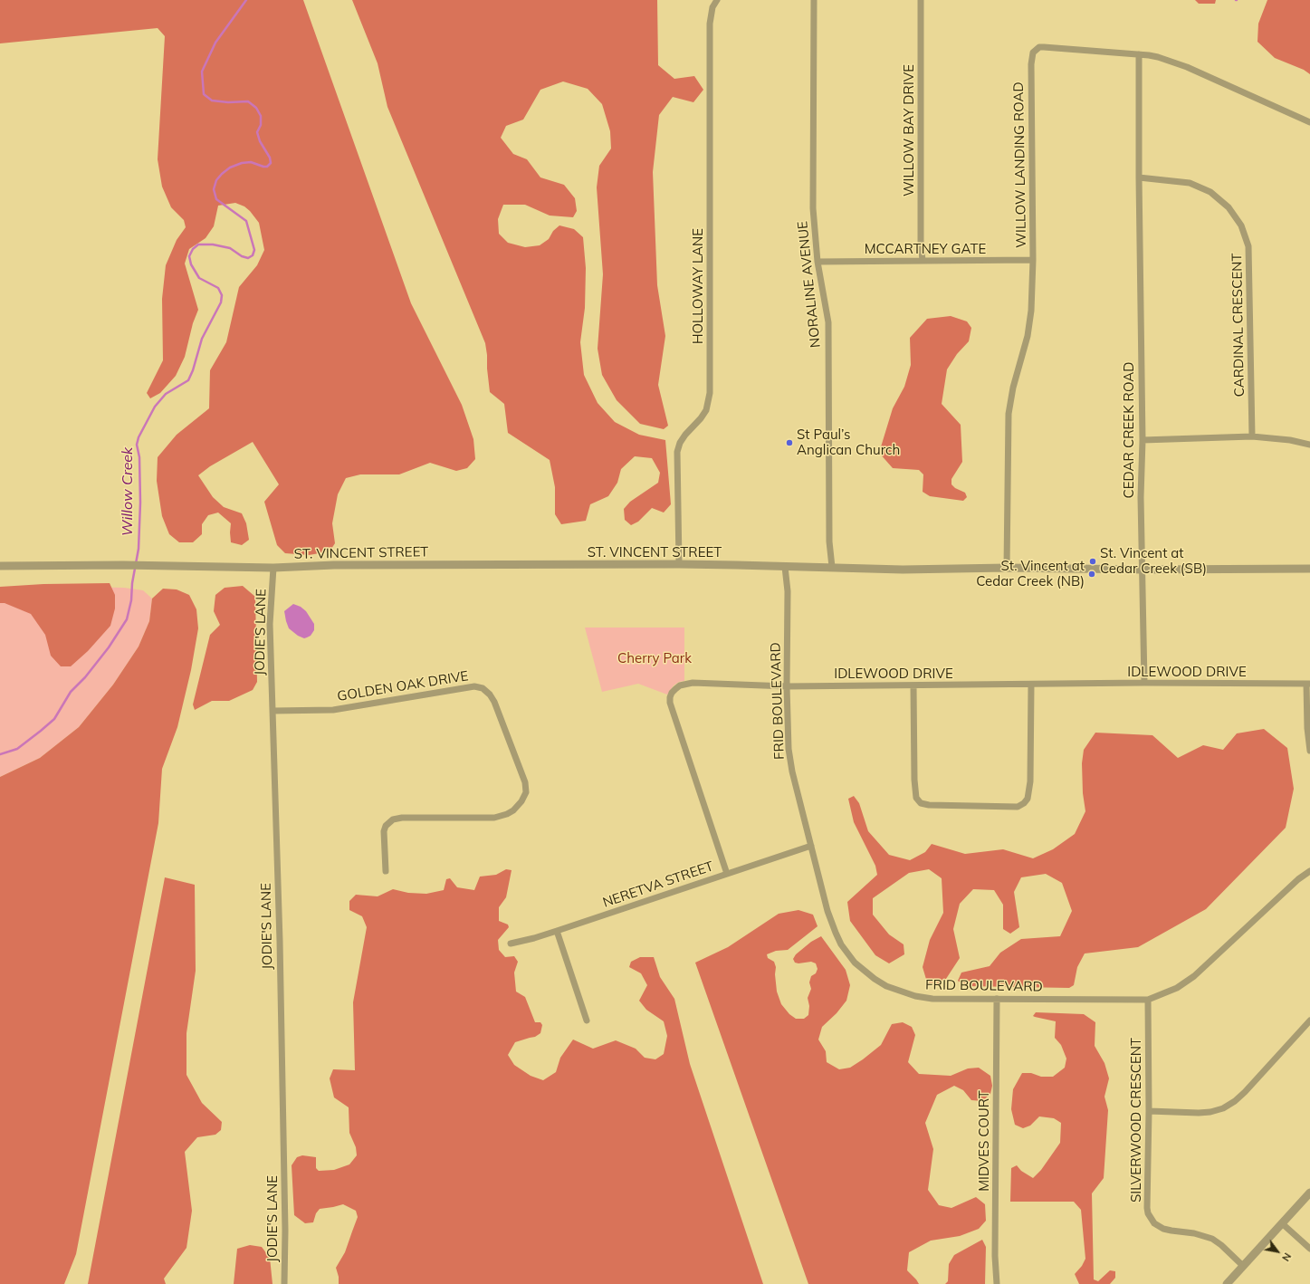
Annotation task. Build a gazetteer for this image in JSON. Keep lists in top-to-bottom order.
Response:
{
  "streets": {
    "street": [
      "WILLOW BAY DRIVE",
      "WILLOW LANDING ROAD",
      "MCCARTNEY GATE",
      "NORALINE AVENUE",
      "HOLLOWAY LANE",
      "CARDINAL CRESCENT",
      "CEDAR CREEK ROAD",
      "ST. VINCENT STREET",
      "JODIE'S LANE",
      "IDLEWOOD DRIVE",
      "GOLDEN OAK DRIVE",
      "FRID BOULEVARD",
      "NERETVA STREET",
      "SILVERWOOD CRESCENT",
      "MIDVES COURT"
    ]
  },
  "crossings": [
    ["WILLOW BAY DRIVE", "MCCARTNEY GATE"],
    ["WILLOW LANDING ROAD", "MCCARTNEY GATE"],
    ["WILLOW LANDING ROAD", "CEDAR CREEK ROAD"],
    ["WILLOW LANDING ROAD", "ST. VINCENT STREET"],
    ["MCCARTNEY GATE", "NORALINE AVENUE"],
    ["NORALINE AVENUE", "ST. VINCENT STREET"],
    ["HOLLOWAY LANE", "ST. VINCENT STREET"],
    ["CARDINAL CRESCENT", "CEDAR CREEK ROAD"],
    ["CEDAR CREEK ROAD", "ST. VINCENT STREET"],
    ["CEDAR CREEK ROAD", "IDLEWOOD DRIVE"],
    ["ST. VINCENT STREET", "JODIE'S LANE"],
    ["ST. VINCENT STREET", "FRID BOULEVARD"],
    ["JODIE'S LANE", "GOLDEN OAK DRIVE"],
    ["IDLEWOOD DRIVE", "FRID BOULEVARD"],
    ["IDLEWOOD DRIVE", "NERETVA STREET"],
    ["FRID BOULEVARD", "NERETVA STREET"],
    ["FRID BOULEVARD", "SILVERWOOD CRESCENT"],
    ["FRID BOULEVARD", "MIDVES COURT"]
  ],
  "water": ["Willow Creek"],
  "parks": ["Cherry Park"],
  "places": ["St Paul’s Anglican Church", "St. Vincent at Cedar Creek (SB)", "St. Vincent at Cedar Creek (NB)"],
  "north": "bottom right"
}
